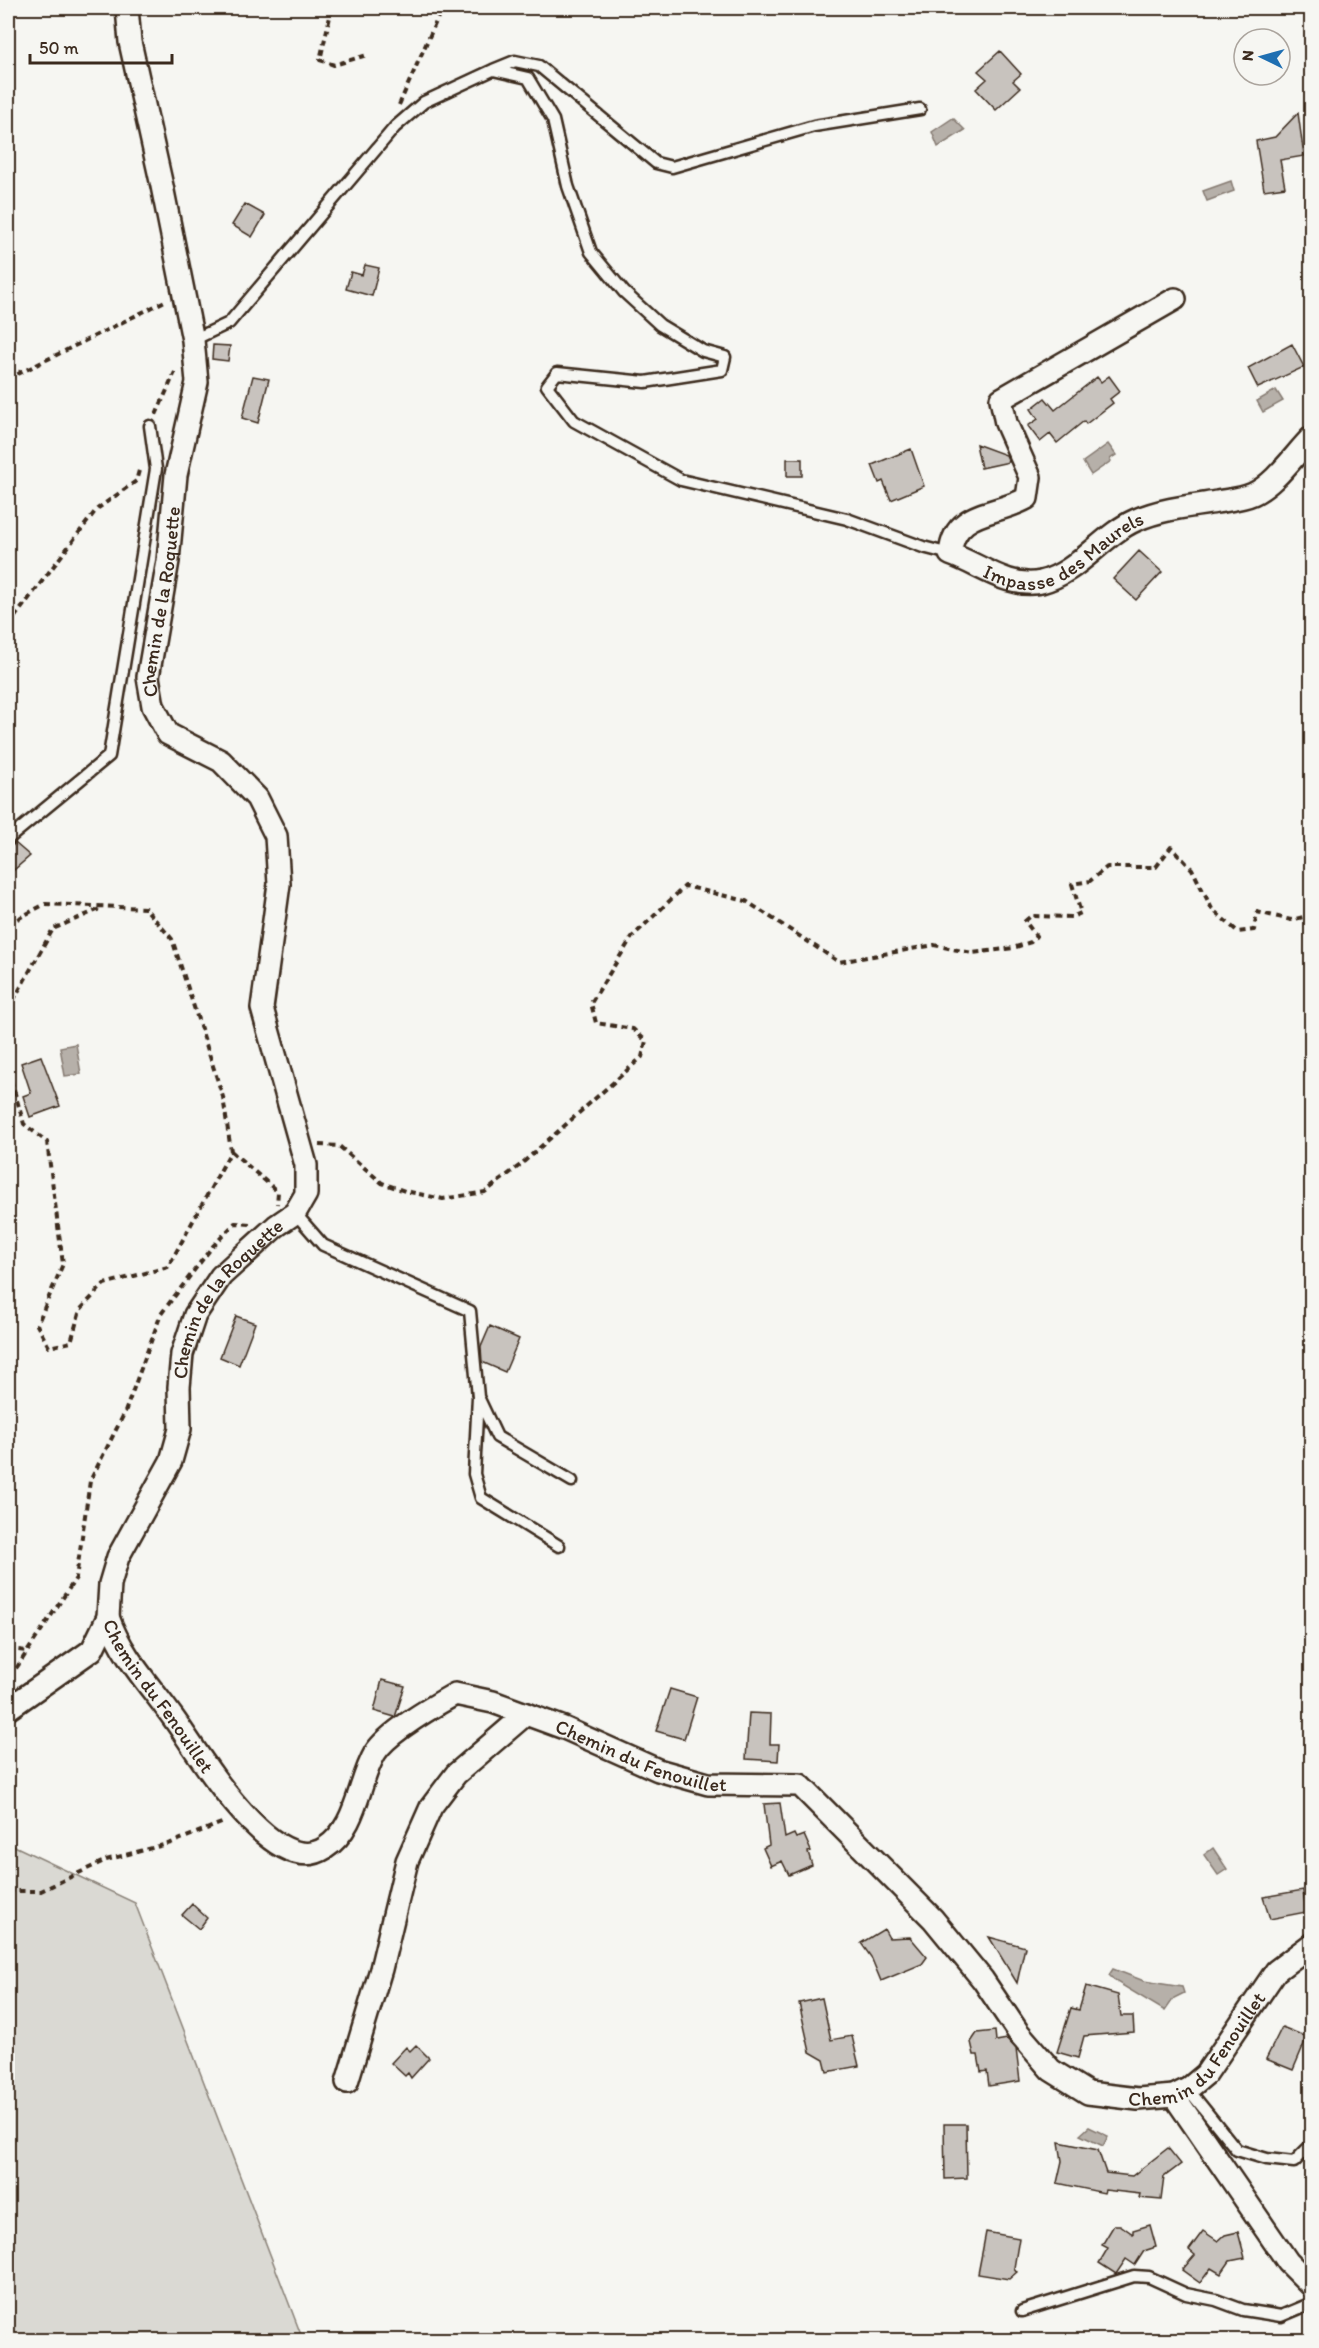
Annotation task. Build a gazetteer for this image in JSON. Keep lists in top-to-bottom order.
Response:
{
  "streets": {
    "street": ["Impasse des Maurels", "Chemin de la Roquette", "Chemin du Fenouillet"]
  },
  "crossings": [
    ["Chemin de la Roquette", "Chemin du Fenouillet"]
  ],
  "scale_bar": "50 m",
  "north": "left"
}
